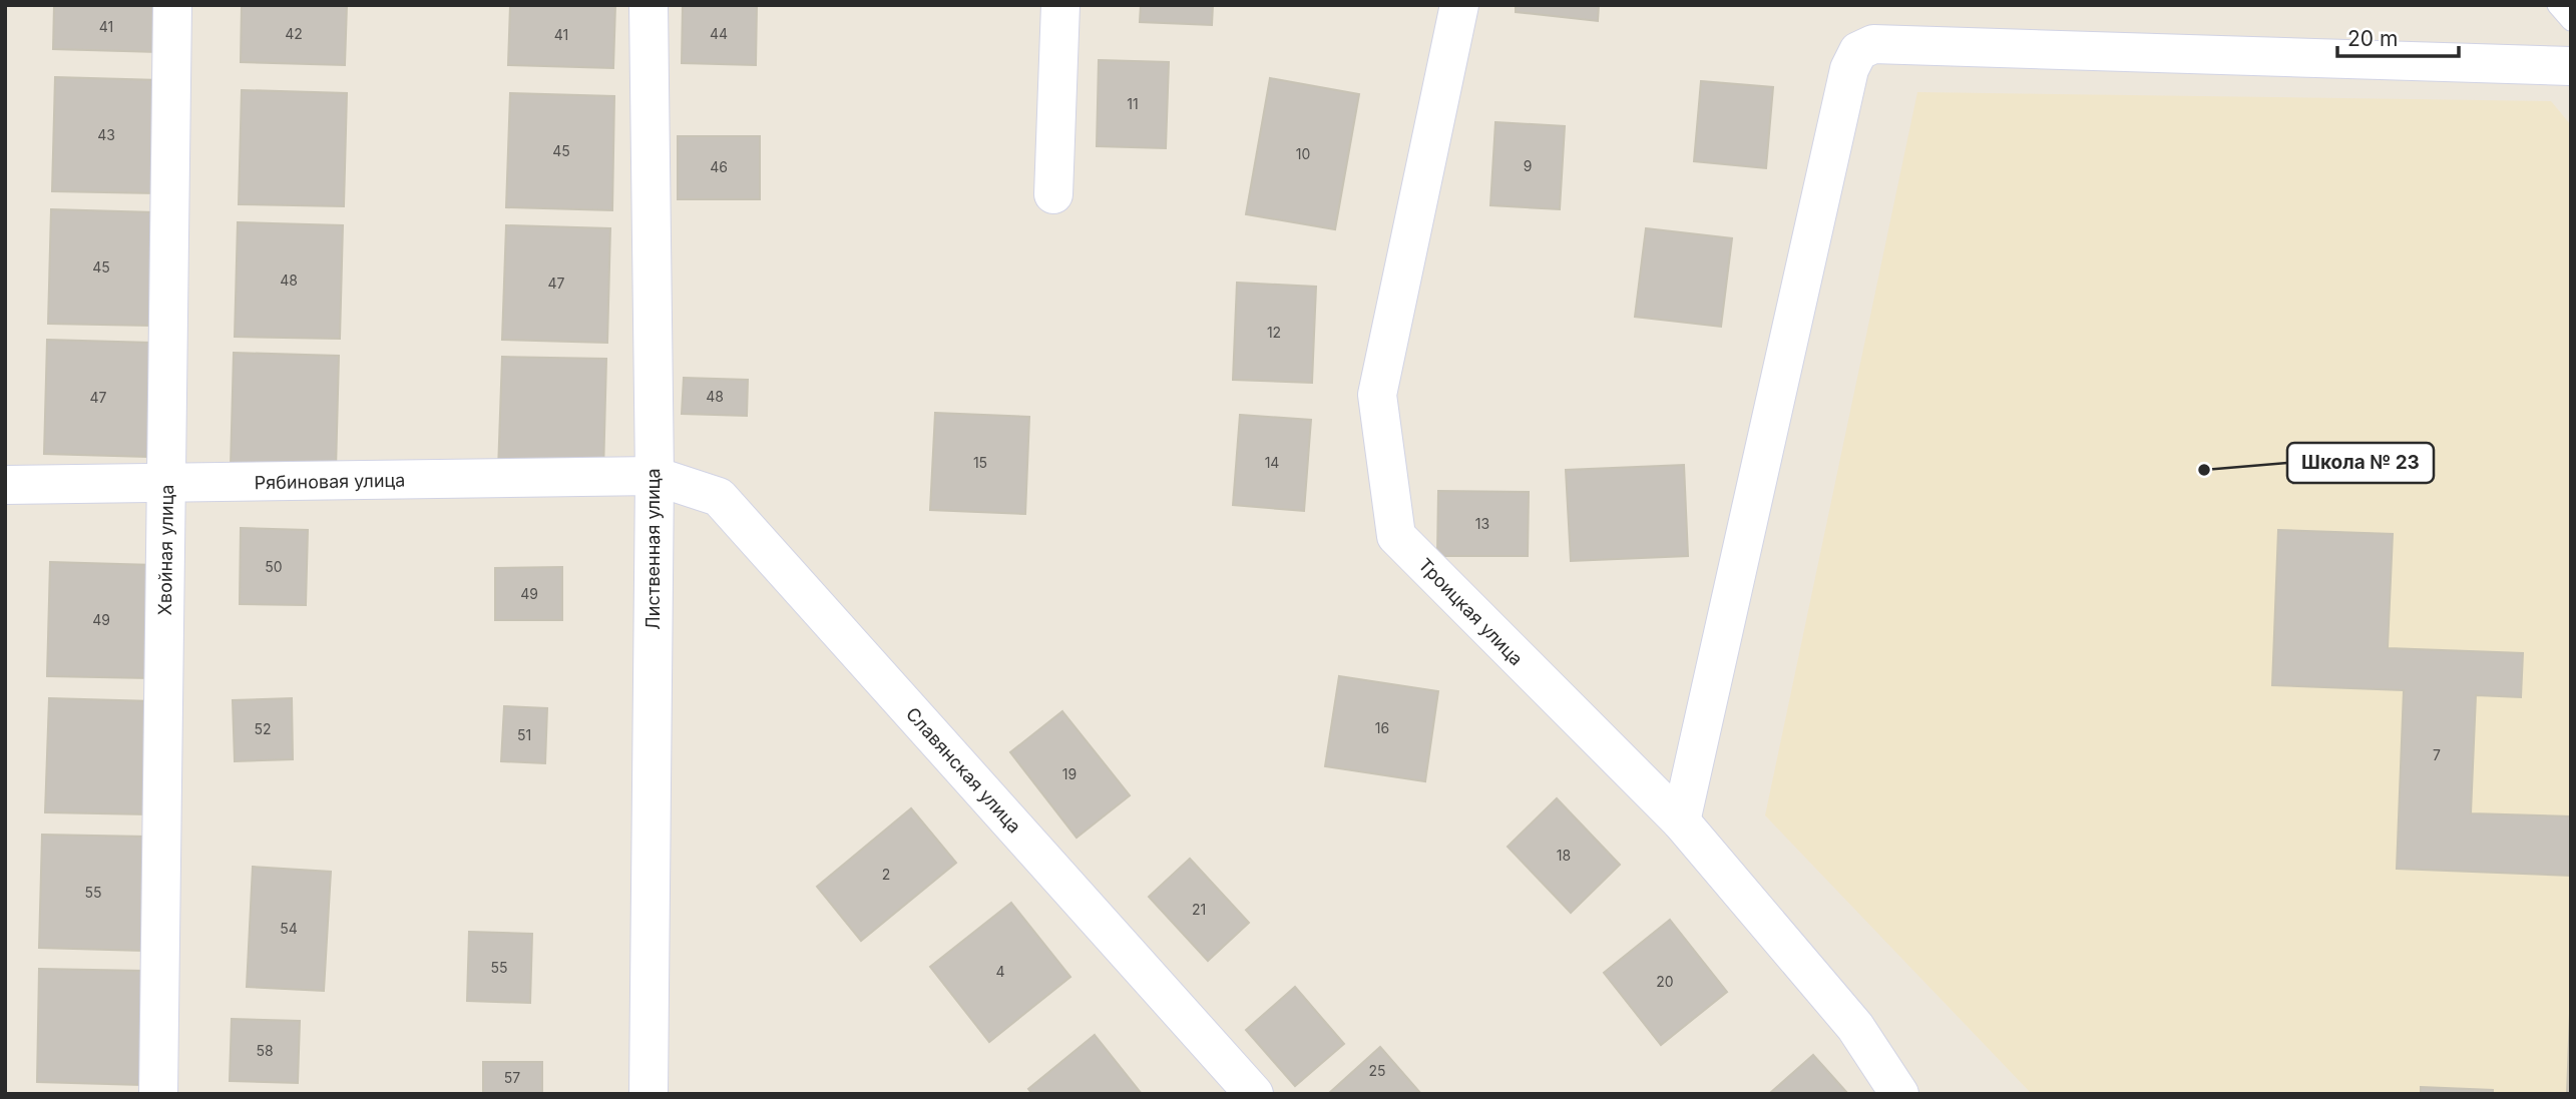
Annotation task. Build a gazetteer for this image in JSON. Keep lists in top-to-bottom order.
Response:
{
  "streets": {
    "street": [
      "Рябиновая улица",
      "Лиственная улица",
      "Хвойная улица",
      "Троицкая улица",
      "Славянская улица"
    ]
  },
  "crossings": [
    ["Рябиновая улица", "Лиственная улица"],
    ["Рябиновая улица", "Хвойная улица"],
    ["Рябиновая улица", "Славянская улица"],
    ["Лиственная улица", "Славянская улица"]
  ],
  "places": ["Школа № 23"],
  "house_numbers": [
    "41",
    "42",
    "44",
    "41",
    "11",
    "43",
    "45",
    "10",
    "9",
    "46",
    "45",
    "48",
    "47",
    "12",
    "48",
    "47",
    "15",
    "14",
    "13",
    "50",
    "49",
    "49",
    "16",
    "52",
    "51",
    "7",
    "19",
    "18",
    "2",
    "55",
    "21",
    "54",
    "55",
    "4",
    "20",
    "58",
    "25",
    "57"
  ],
  "scale_bar": "20 m"
}
